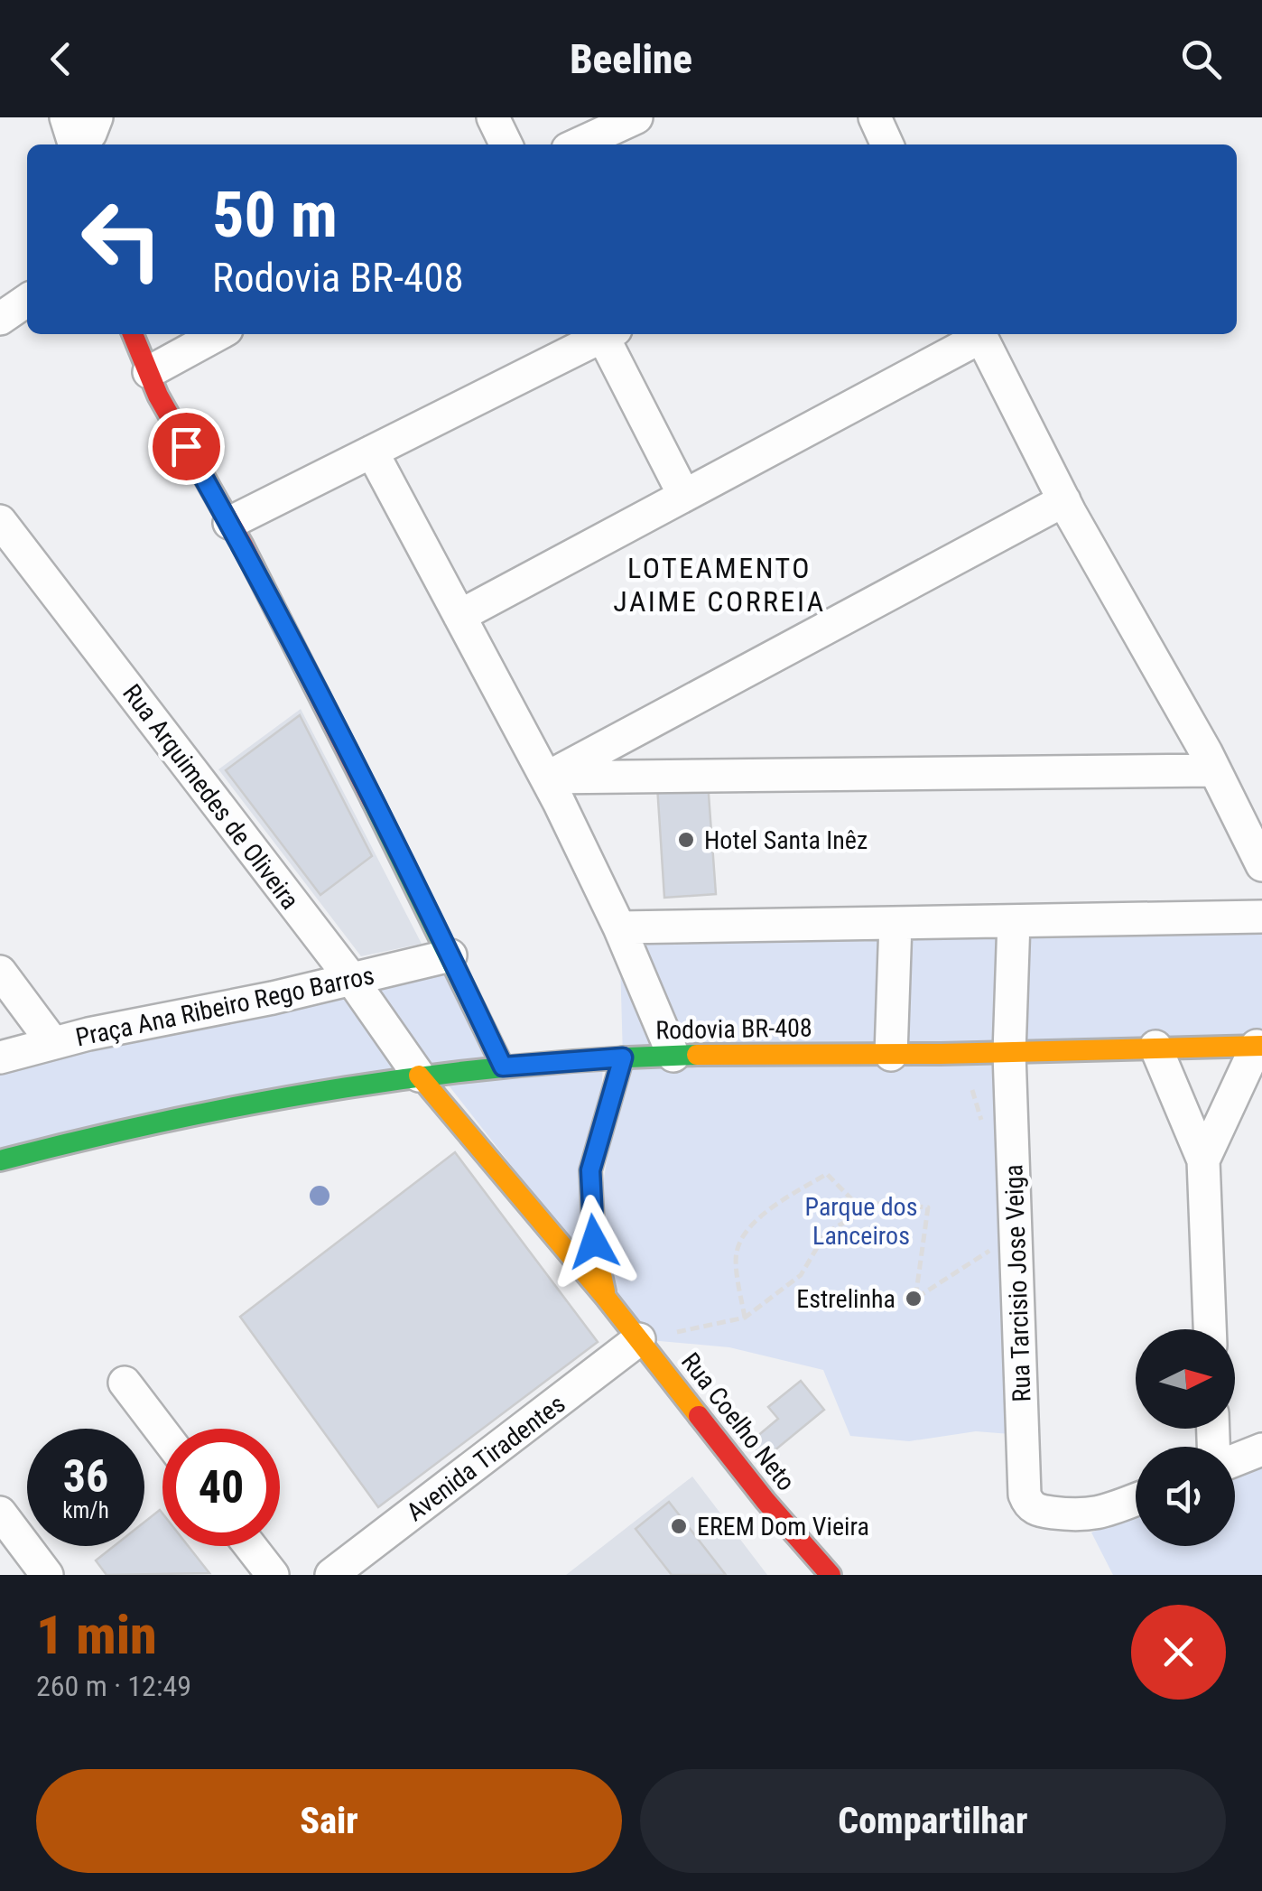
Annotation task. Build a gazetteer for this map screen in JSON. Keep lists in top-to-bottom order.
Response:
{
  "streets": {
    "street": [
      "Rua Arquimedes de Oliveira",
      "Praça Ana Ribeiro Rego Barros",
      "Rodovia BR-408",
      "Rua Tarcisio Jose Veiga",
      "Rua Coelho Neto",
      "Avenida Tiradentes"
    ]
  },
  "crossings": [
    ["Rua Arquimedes de Oliveira", "Praça Ana Ribeiro Rego Barros"],
    ["Rua Arquimedes de Oliveira", "Rodovia BR-408"],
    ["Rua Arquimedes de Oliveira", "Rua Coelho Neto"],
    ["Rodovia BR-408", "Rua Tarcisio Jose Veiga"],
    ["Rodovia BR-408", "Rua Coelho Neto"],
    ["Rua Coelho Neto", "Avenida Tiradentes"]
  ],
  "districts": ["LOTEAMENTO JAIME CORREIA"],
  "parks": ["Parque dos Lanceiros"],
  "places": ["Hotel Santa Inêz", "Estrelinha", "EREM Dom Vieira"],
  "north": "right",
  "page": {
    "header": "Beeline",
    "turn": ["50 m", "Rodovia BR-408"],
    "speed": "36 km/h",
    "limit": "40",
    "heading": ["1 min", "260 m · 12:49"],
    "buttons": ["Sair", "Compartilhar"]
  }
}
